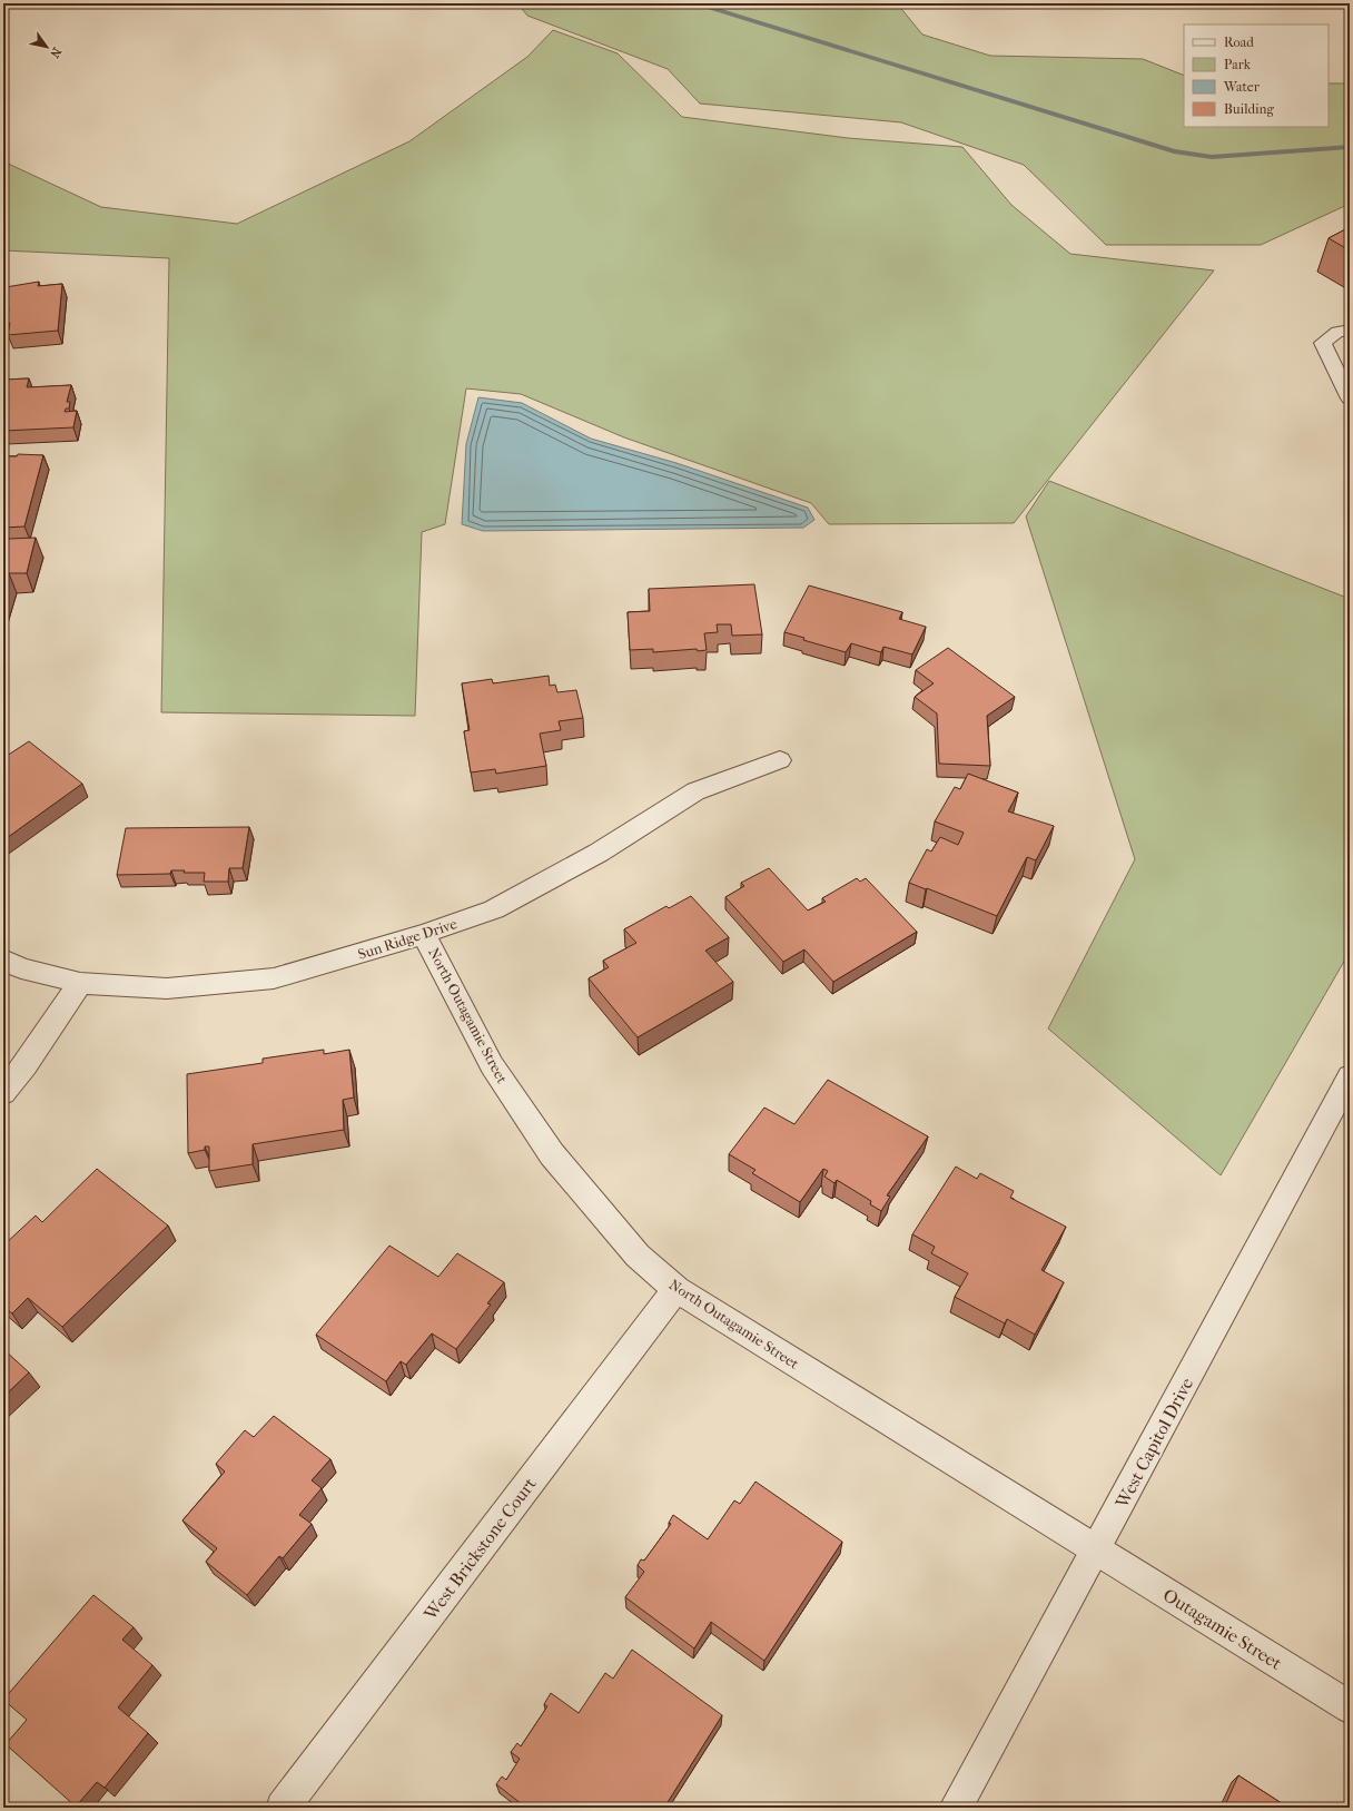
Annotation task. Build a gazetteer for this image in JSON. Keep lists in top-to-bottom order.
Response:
{
  "streets": {
    "street": [
      "Sun Ridge Drive",
      "North Outagamie Street",
      "West Capitol Drive",
      "West Brickstone Court",
      "Outagamie Street"
    ]
  },
  "crossings": [
    ["Sun Ridge Drive", "North Outagamie Street"],
    ["North Outagamie Street", "West Capitol Drive"],
    ["North Outagamie Street", "West Brickstone Court"],
    ["North Outagamie Street", "Outagamie Street"],
    ["West Capitol Drive", "Outagamie Street"]
  ],
  "legend": [
    "Road",
    "Park",
    "Water",
    "Building"
  ],
  "north": "bottom right"
}
